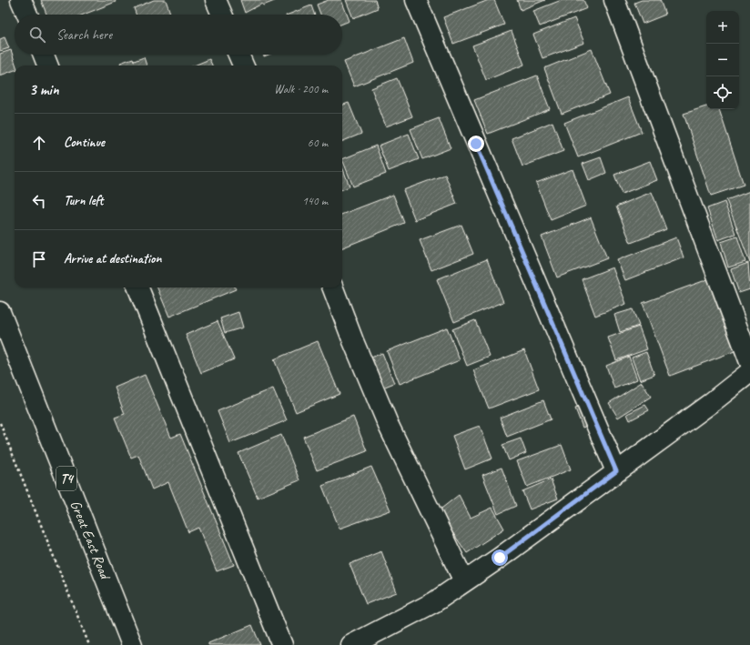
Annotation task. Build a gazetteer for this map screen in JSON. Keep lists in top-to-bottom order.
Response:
{
  "streets": {
    "main road": ["T4", "Great East Road"]
  },
  "page": {
    "map_buttons": ["+", "−"],
    "search": "Search here",
    "heading": ["3 min", "Walk · 200 m"],
    "list": [
      ["Continue", "60 m"],
      ["Turn left", "140 m"],
      "Arrive at destination"
    ]
  }
}
